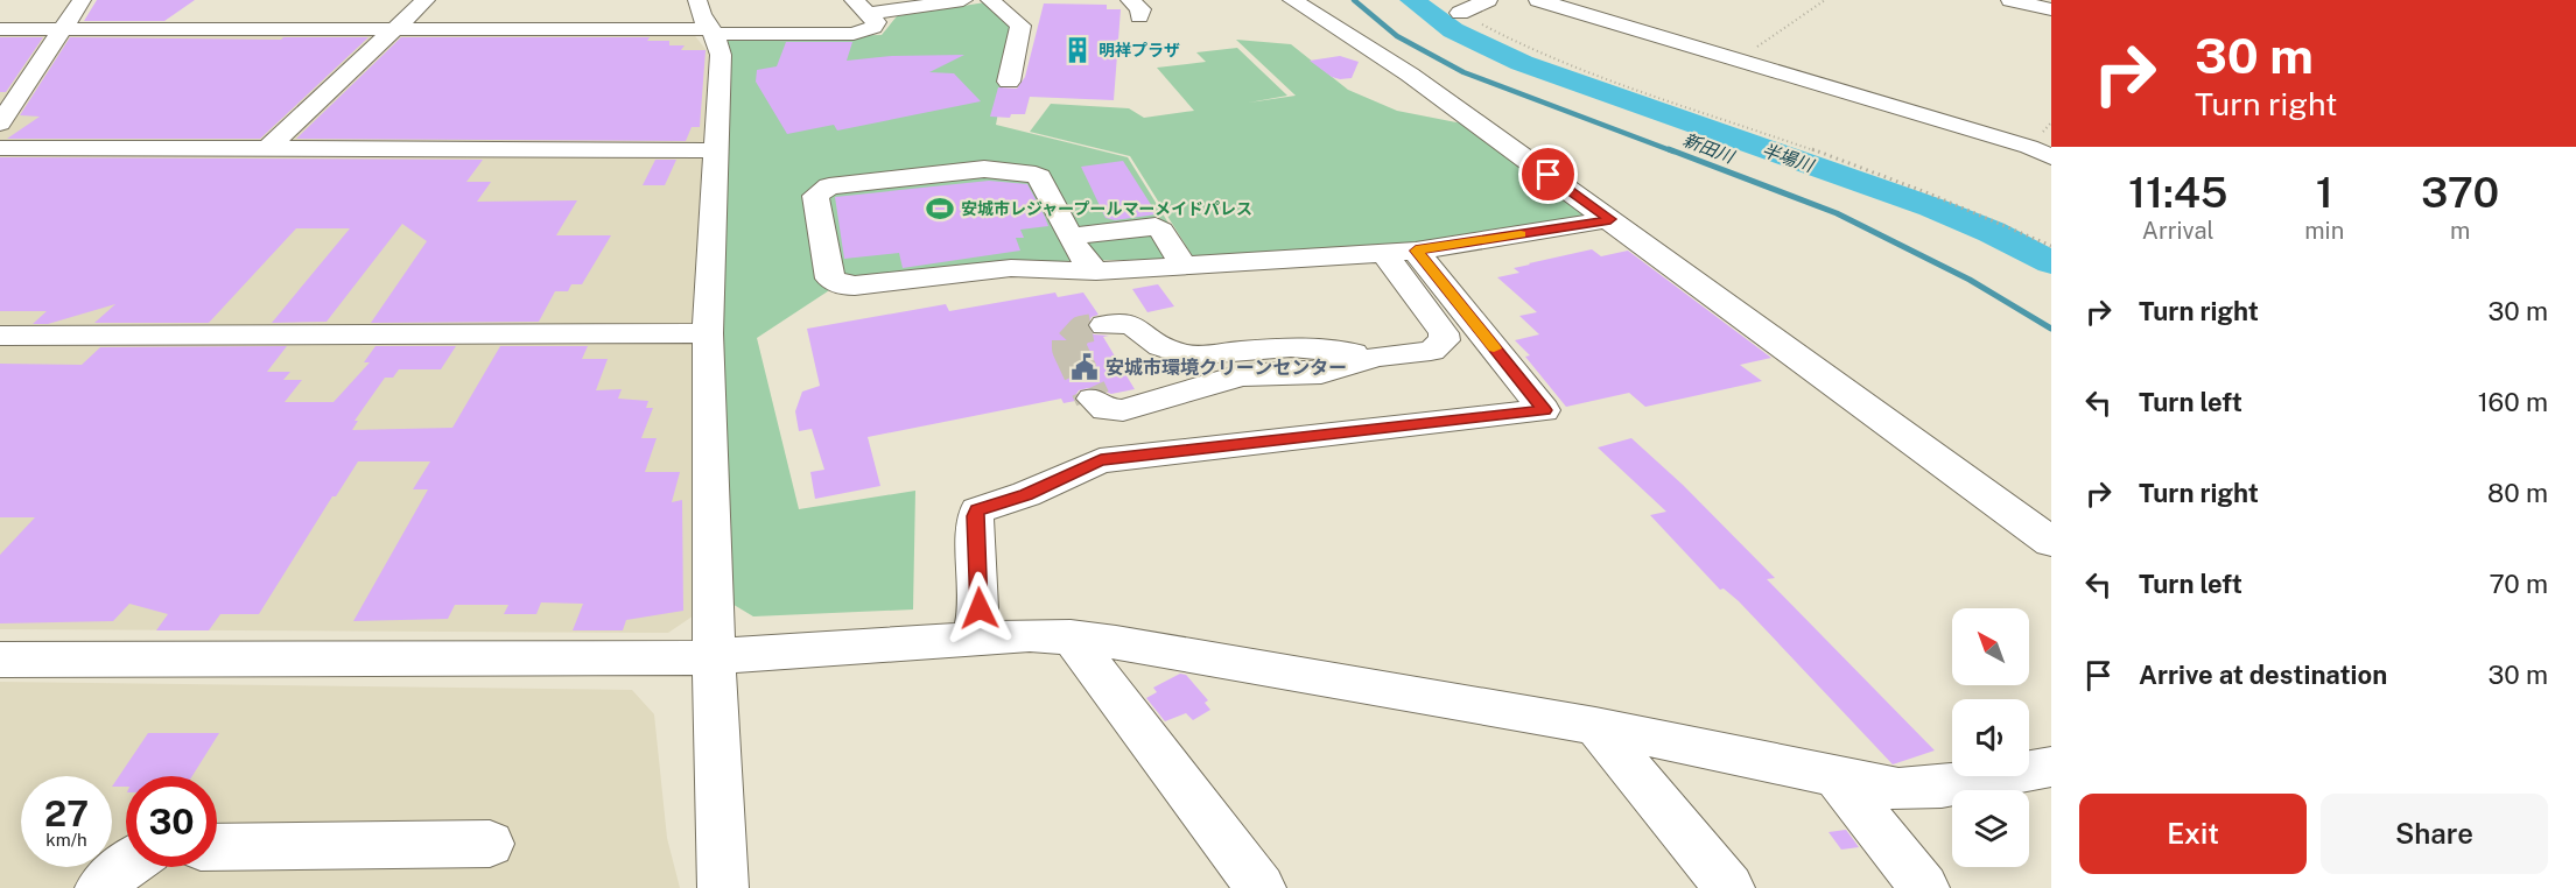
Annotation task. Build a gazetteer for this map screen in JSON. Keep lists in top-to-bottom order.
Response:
{
  "water": ["新田川", "半場川"],
  "places": {
    "building": ["明祥プラザ"],
    "sports": ["安城市レジャープールマーメイドパレス"],
    "public building": ["安城市環境クリーンセンター"]
  },
  "north": "top left",
  "page": {
    "turn": ["30 m", "Turn right"],
    "eta": [
      "11:45",
      "Arrival",
      "1",
      "min",
      "370",
      "m"
    ],
    "list": [
      {
        "name": "Turn right",
        "value": "30 m"
      },
      {
        "name": "Turn left",
        "value": "160 m"
      },
      {
        "name": "Turn right",
        "value": "80 m"
      },
      {
        "name": "Turn left",
        "value": "70 m"
      },
      {
        "name": "Arrive at destination",
        "value": "30 m"
      }
    ],
    "speed": "27 km/h",
    "limit": "30",
    "buttons": ["Exit", "Share"]
  }
}
